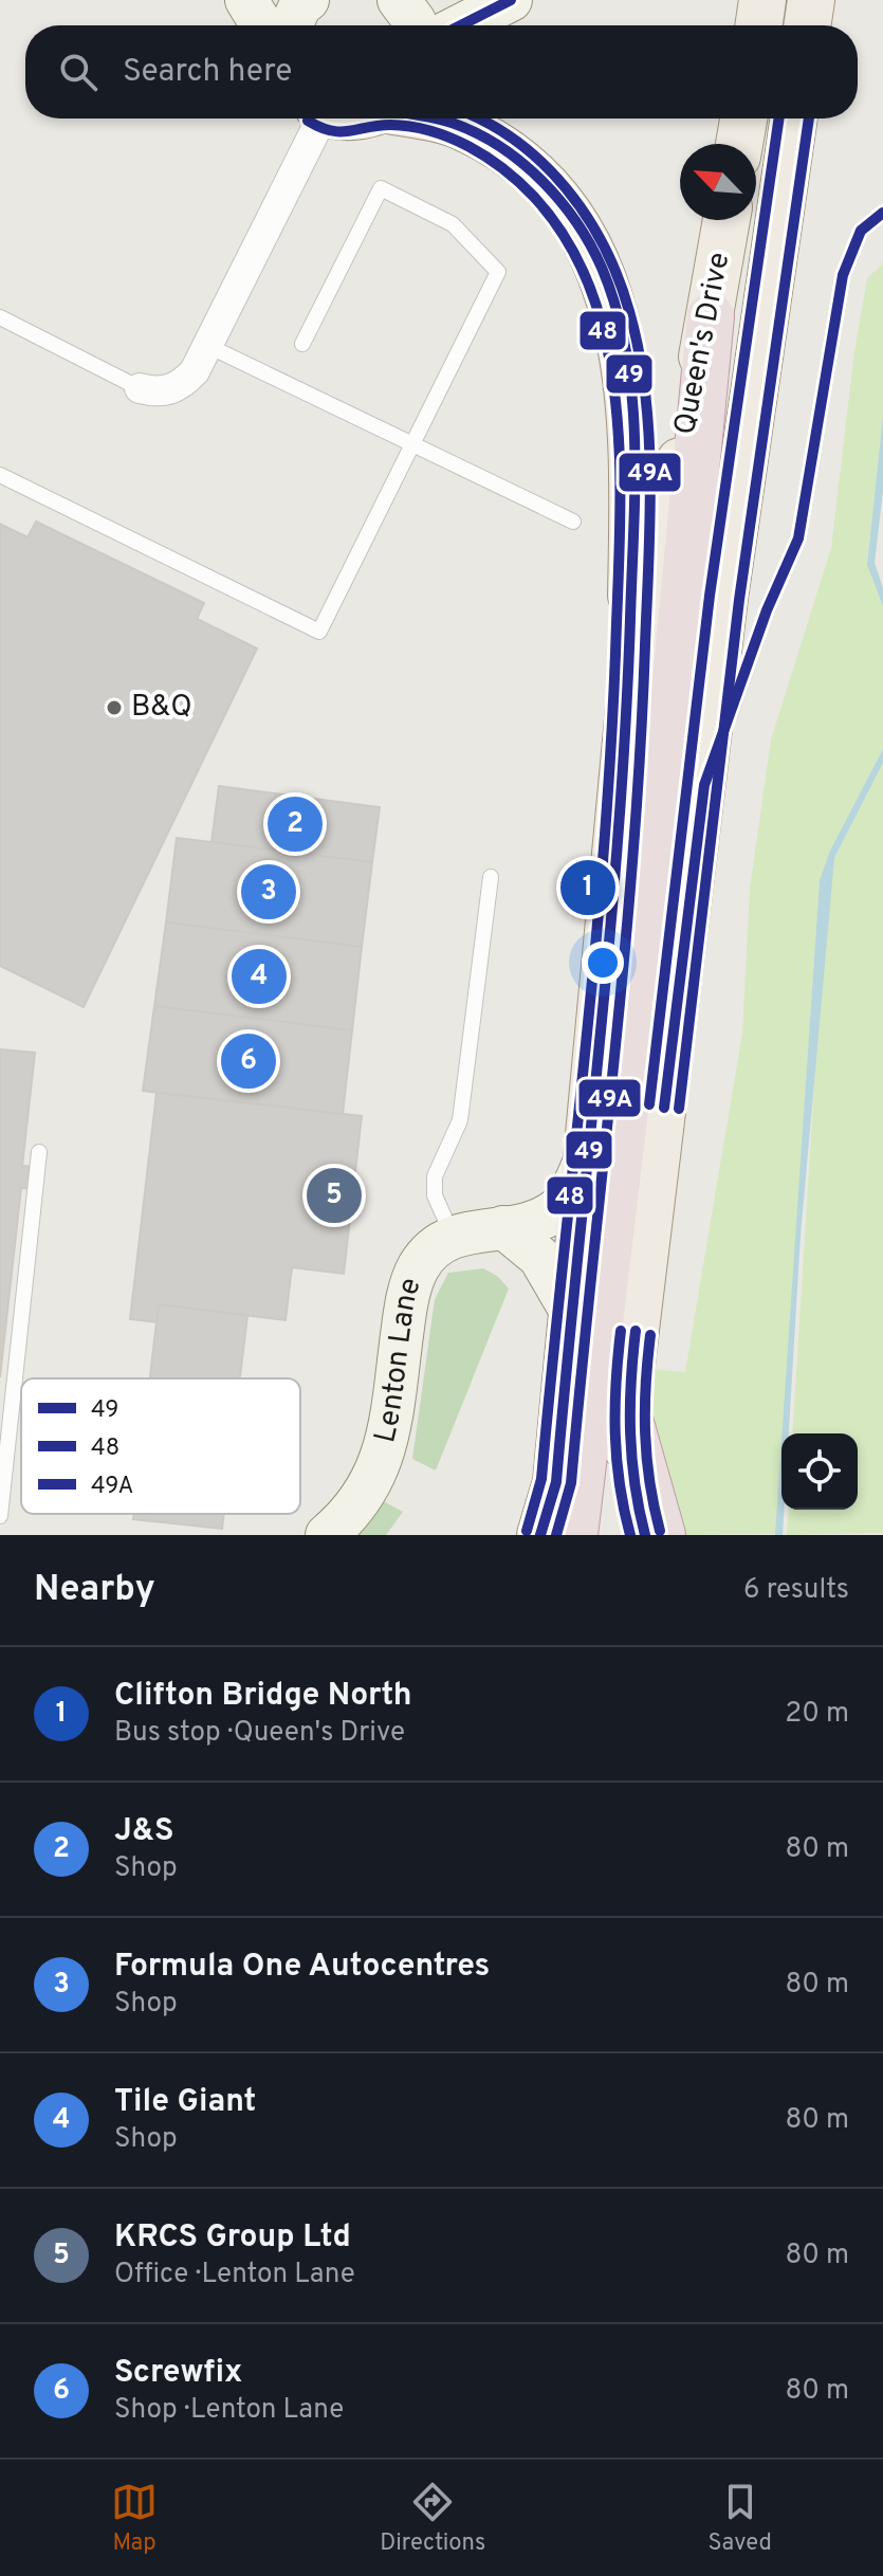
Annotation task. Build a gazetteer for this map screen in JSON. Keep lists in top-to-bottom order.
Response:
{
  "streets": {
    "main road": ["Queen's Drive"],
    "street": ["Lenton Lane"]
  },
  "places": ["B&Q"],
  "lines": ["transit line 49", "transit line 48", "transit line 49A"],
  "legend": ["49", "48", "49A"],
  "north": "top left",
  "page": {
    "search": "Search here",
    "pins": [
      "2",
      "1",
      "3",
      "4",
      "6",
      "5"
    ],
    "heading": ["Nearby", "6 results"],
    "list": [
      {
        "mark": "1",
        "name": "Clifton Bridge North",
        "note": "Bus stop · Queen's Drive",
        "value": "20 m"
      },
      {
        "mark": "2",
        "name": "J&S",
        "note": "Shop",
        "value": "80 m"
      },
      {
        "mark": "3",
        "name": "Formula One Autocentres",
        "note": "Shop",
        "value": "80 m"
      },
      {
        "mark": "4",
        "name": "Tile Giant",
        "note": "Shop",
        "value": "80 m"
      },
      {
        "mark": "5",
        "name": "KRCS Group Ltd",
        "note": "Office · Lenton Lane",
        "value": "80 m"
      },
      {
        "mark": "6",
        "name": "Screwfix",
        "note": "Shop · Lenton Lane",
        "value": "80 m"
      }
    ],
    "nav": ["Map", "Directions", "Saved"]
  }
}
